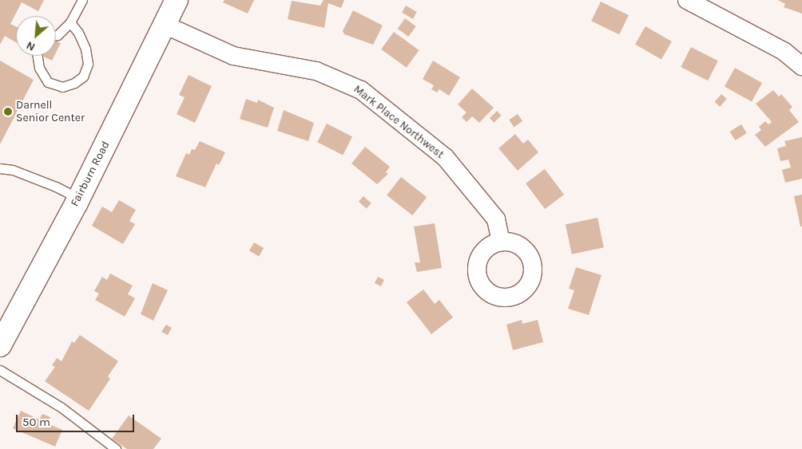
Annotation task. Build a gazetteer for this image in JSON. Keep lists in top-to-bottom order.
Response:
{
  "streets": {
    "street": ["Mark Place Northwest", "Fairburn Road"]
  },
  "crossings": [
    ["Mark Place Northwest", "Fairburn Road"]
  ],
  "places": ["Darnell Senior Center"],
  "scale_bar": "50 m",
  "north": "bottom left"
}
